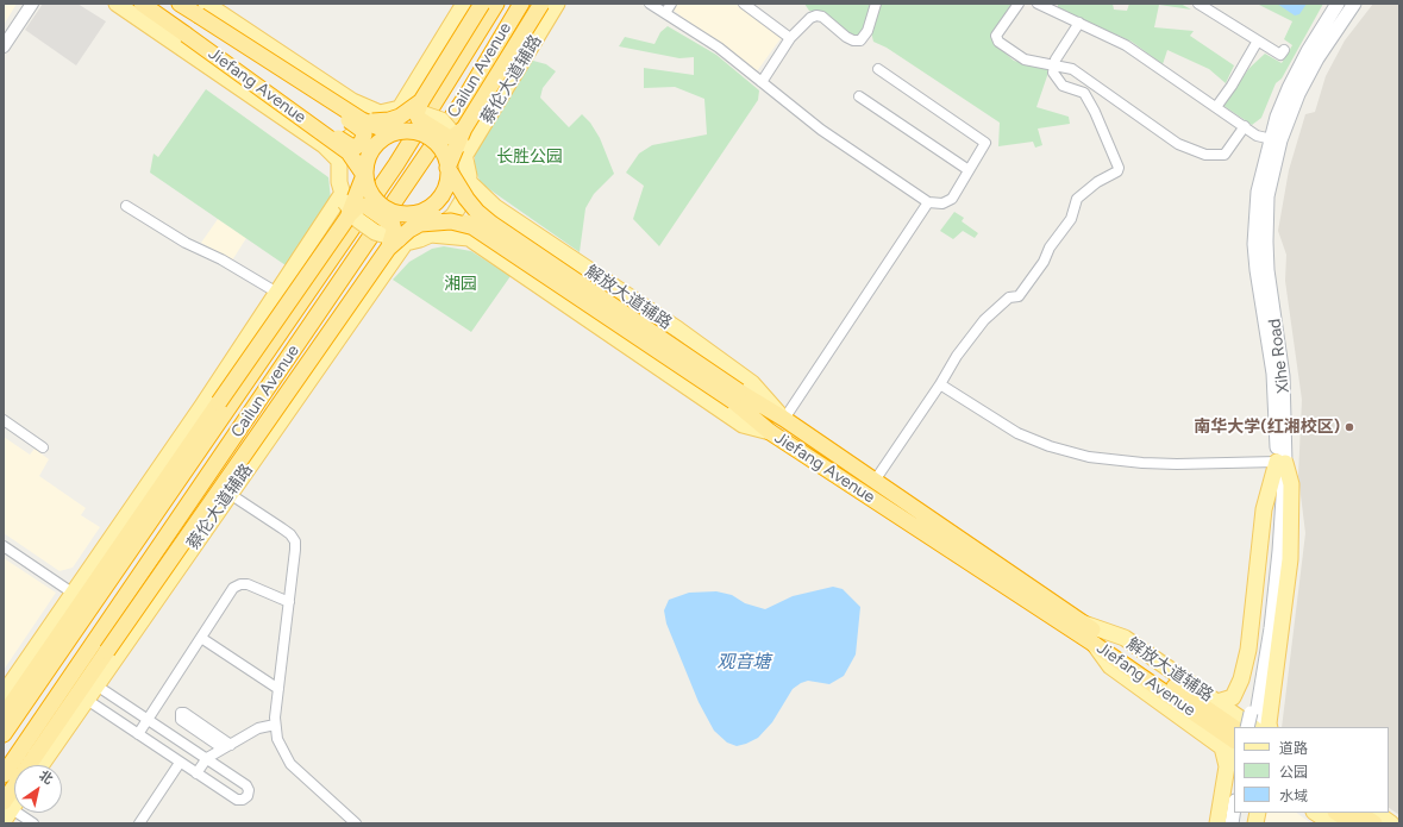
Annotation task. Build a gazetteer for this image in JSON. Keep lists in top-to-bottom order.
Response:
{
  "streets": {
    "highway": ["Cailun Avenue", "Jiefang Avenue"],
    "main road": ["蔡伦大道辅路", "解放大道辅路", "Xihe Road"]
  },
  "crossings": [
    ["Jiefang Avenue", "解放大道辅路"],
    ["解放大道辅路", "Xihe Road"]
  ],
  "water": ["观音塘"],
  "parks": ["长胜公园", "湘园"],
  "places": ["南华大学(红湘校区)"],
  "legend": ["道路", "公园", "水域"],
  "north": "top right"
}
